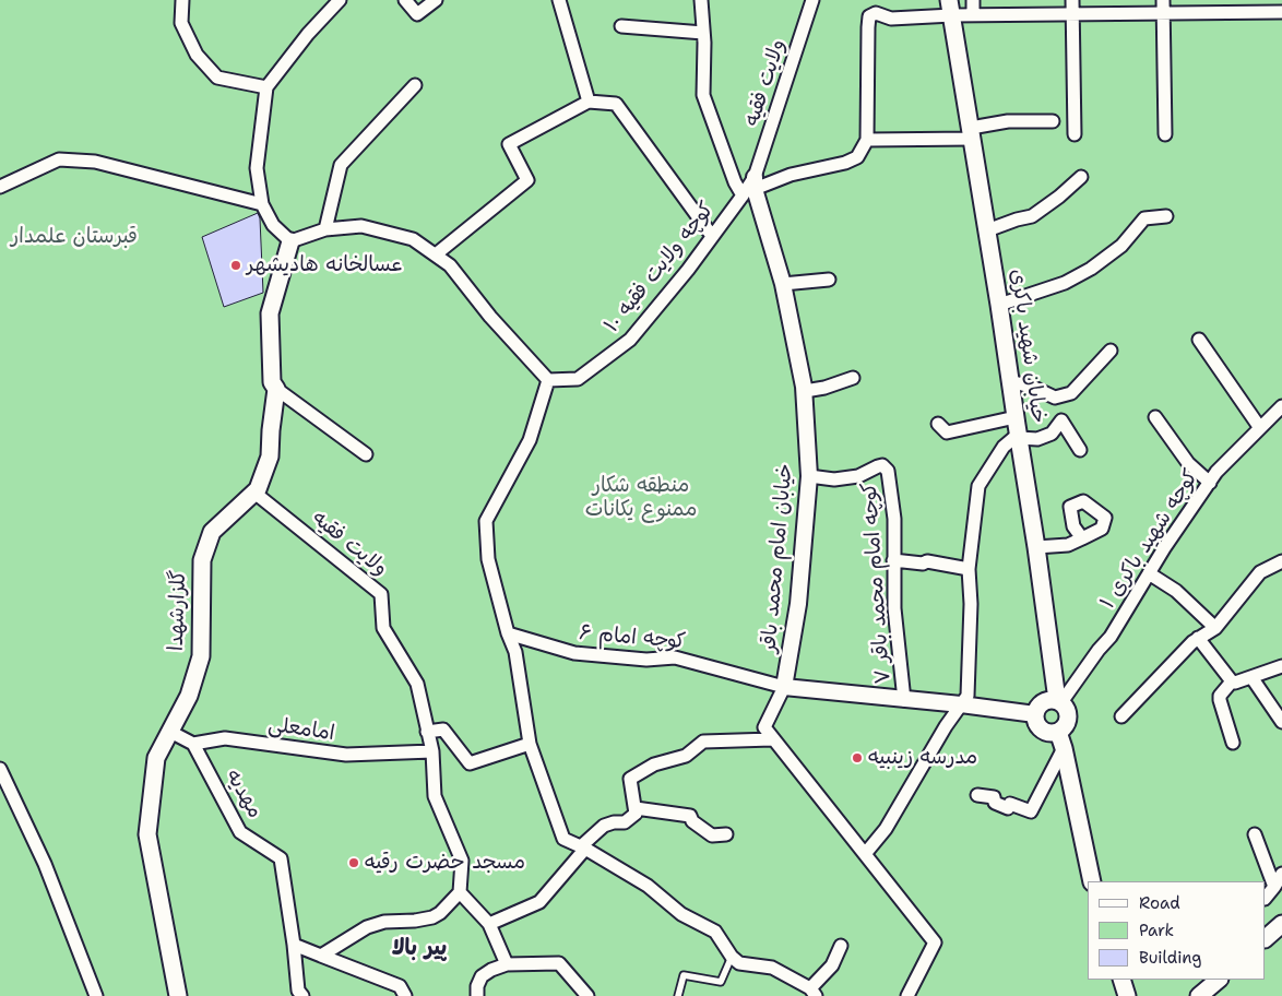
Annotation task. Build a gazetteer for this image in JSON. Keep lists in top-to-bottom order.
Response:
{
  "streets": {
    "main road": ["خیابان شهید باکری", "گلزارشهدا"],
    "street": [
      "ولایت فقیه",
      "کوچه ولایت فقیه ۱۰",
      "کوچه شهید باکری ۱",
      "خیابان امام محمد باقر",
      "کوچه امام محمد باقر ۷",
      "کوچه امام ۶",
      "امامعلی",
      "مهدیه"
    ]
  },
  "crossings": [
    ["ولایت فقیه", "کوچه ولایت فقیه ۱۰"],
    ["ولایت فقیه", "خیابان امام محمد باقر"],
    ["ولایت فقیه", "گلزارشهدا"],
    ["ولایت فقیه", "امامعلی"],
    ["کوچه ولایت فقیه ۱۰", "خیابان امام محمد باقر"],
    ["خیابان شهید باکری", "کوچه شهید باکری ۱"],
    ["خیابان امام محمد باقر", "کوچه امام محمد باقر ۷"],
    ["خیابان امام محمد باقر", "کوچه امام ۶"],
    ["امامعلی", "مهدیه"]
  ],
  "districts": ["پیر بالا"],
  "parks": ["قبرستان علمدار", "منطقه شکار ممنوع یکانات"],
  "places": ["عسالخانه هادیشهر", "مدرسه زینبیه", "مسجد حضرت رقیه"],
  "legend": ["Road", "Park", "Building"]
}
